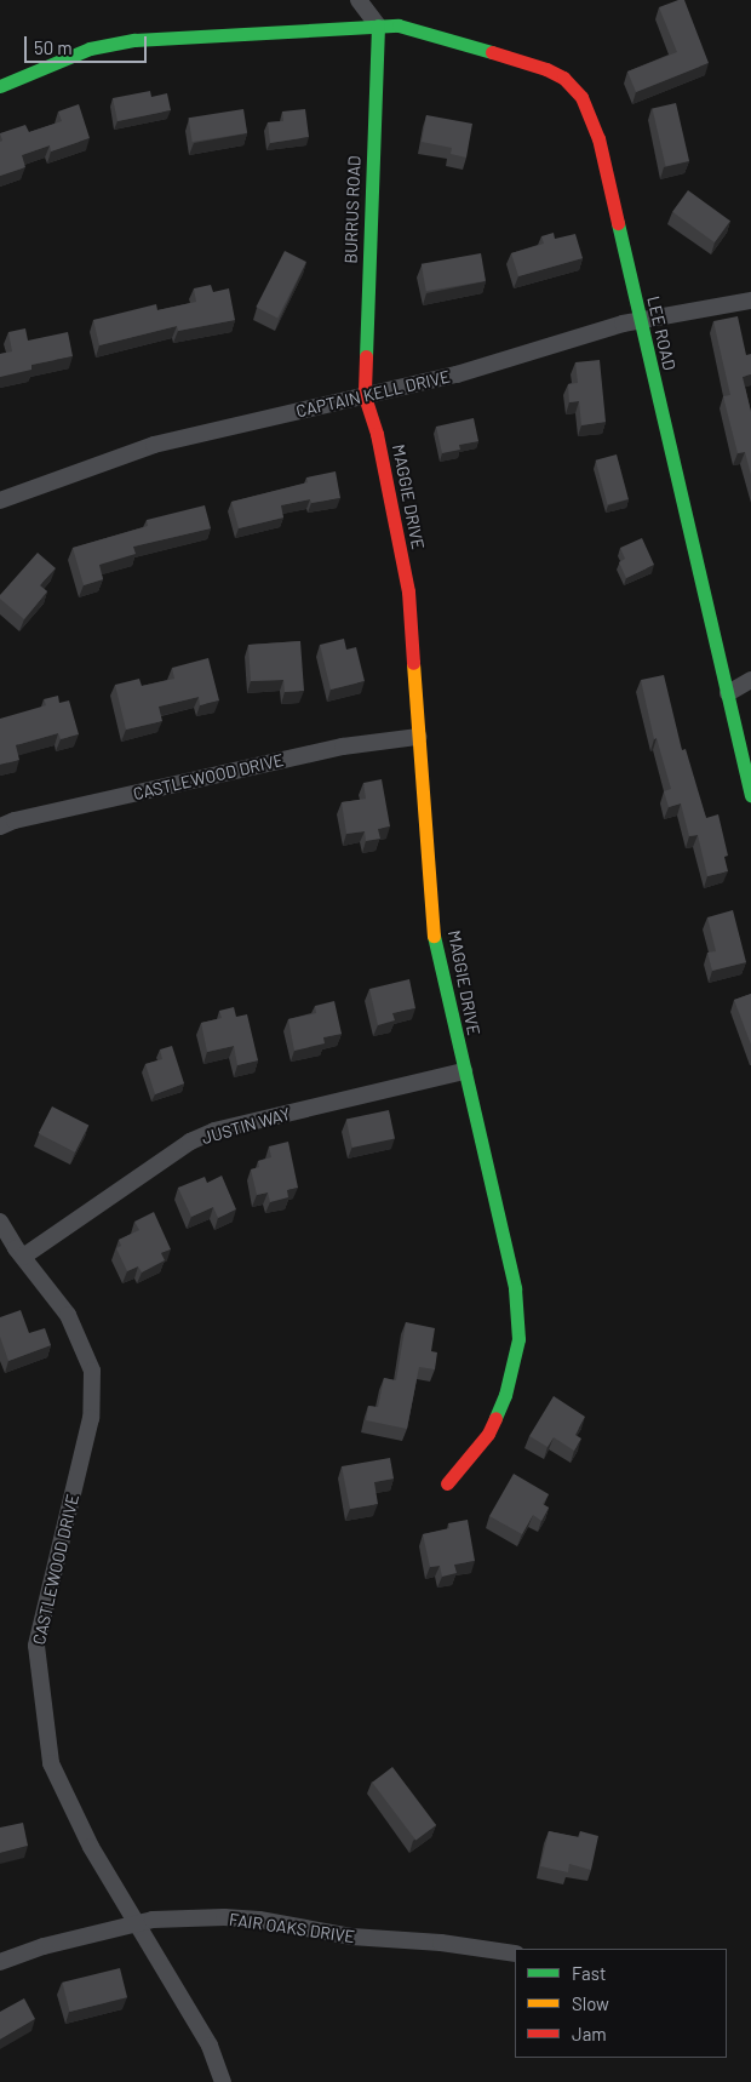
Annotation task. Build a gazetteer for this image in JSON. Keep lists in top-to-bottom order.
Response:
{
  "streets": {
    "street": [
      "BURRUS ROAD",
      "LEE ROAD",
      "CAPTAIN KELL DRIVE",
      "MAGGIE DRIVE",
      "CASTLEWOOD DRIVE",
      "JUSTIN WAY",
      "FAIR OAKS DRIVE"
    ]
  },
  "crossings": [
    ["BURRUS ROAD", "LEE ROAD"],
    ["BURRUS ROAD", "CAPTAIN KELL DRIVE"],
    ["BURRUS ROAD", "MAGGIE DRIVE"],
    ["LEE ROAD", "CAPTAIN KELL DRIVE"],
    ["CAPTAIN KELL DRIVE", "MAGGIE DRIVE"],
    ["MAGGIE DRIVE", "CASTLEWOOD DRIVE"],
    ["MAGGIE DRIVE", "JUSTIN WAY"],
    ["CASTLEWOOD DRIVE", "JUSTIN WAY"],
    ["CASTLEWOOD DRIVE", "FAIR OAKS DRIVE"]
  ],
  "legend": ["Fast", "Slow", "Jam"],
  "scale_bar": "50 m"
}
